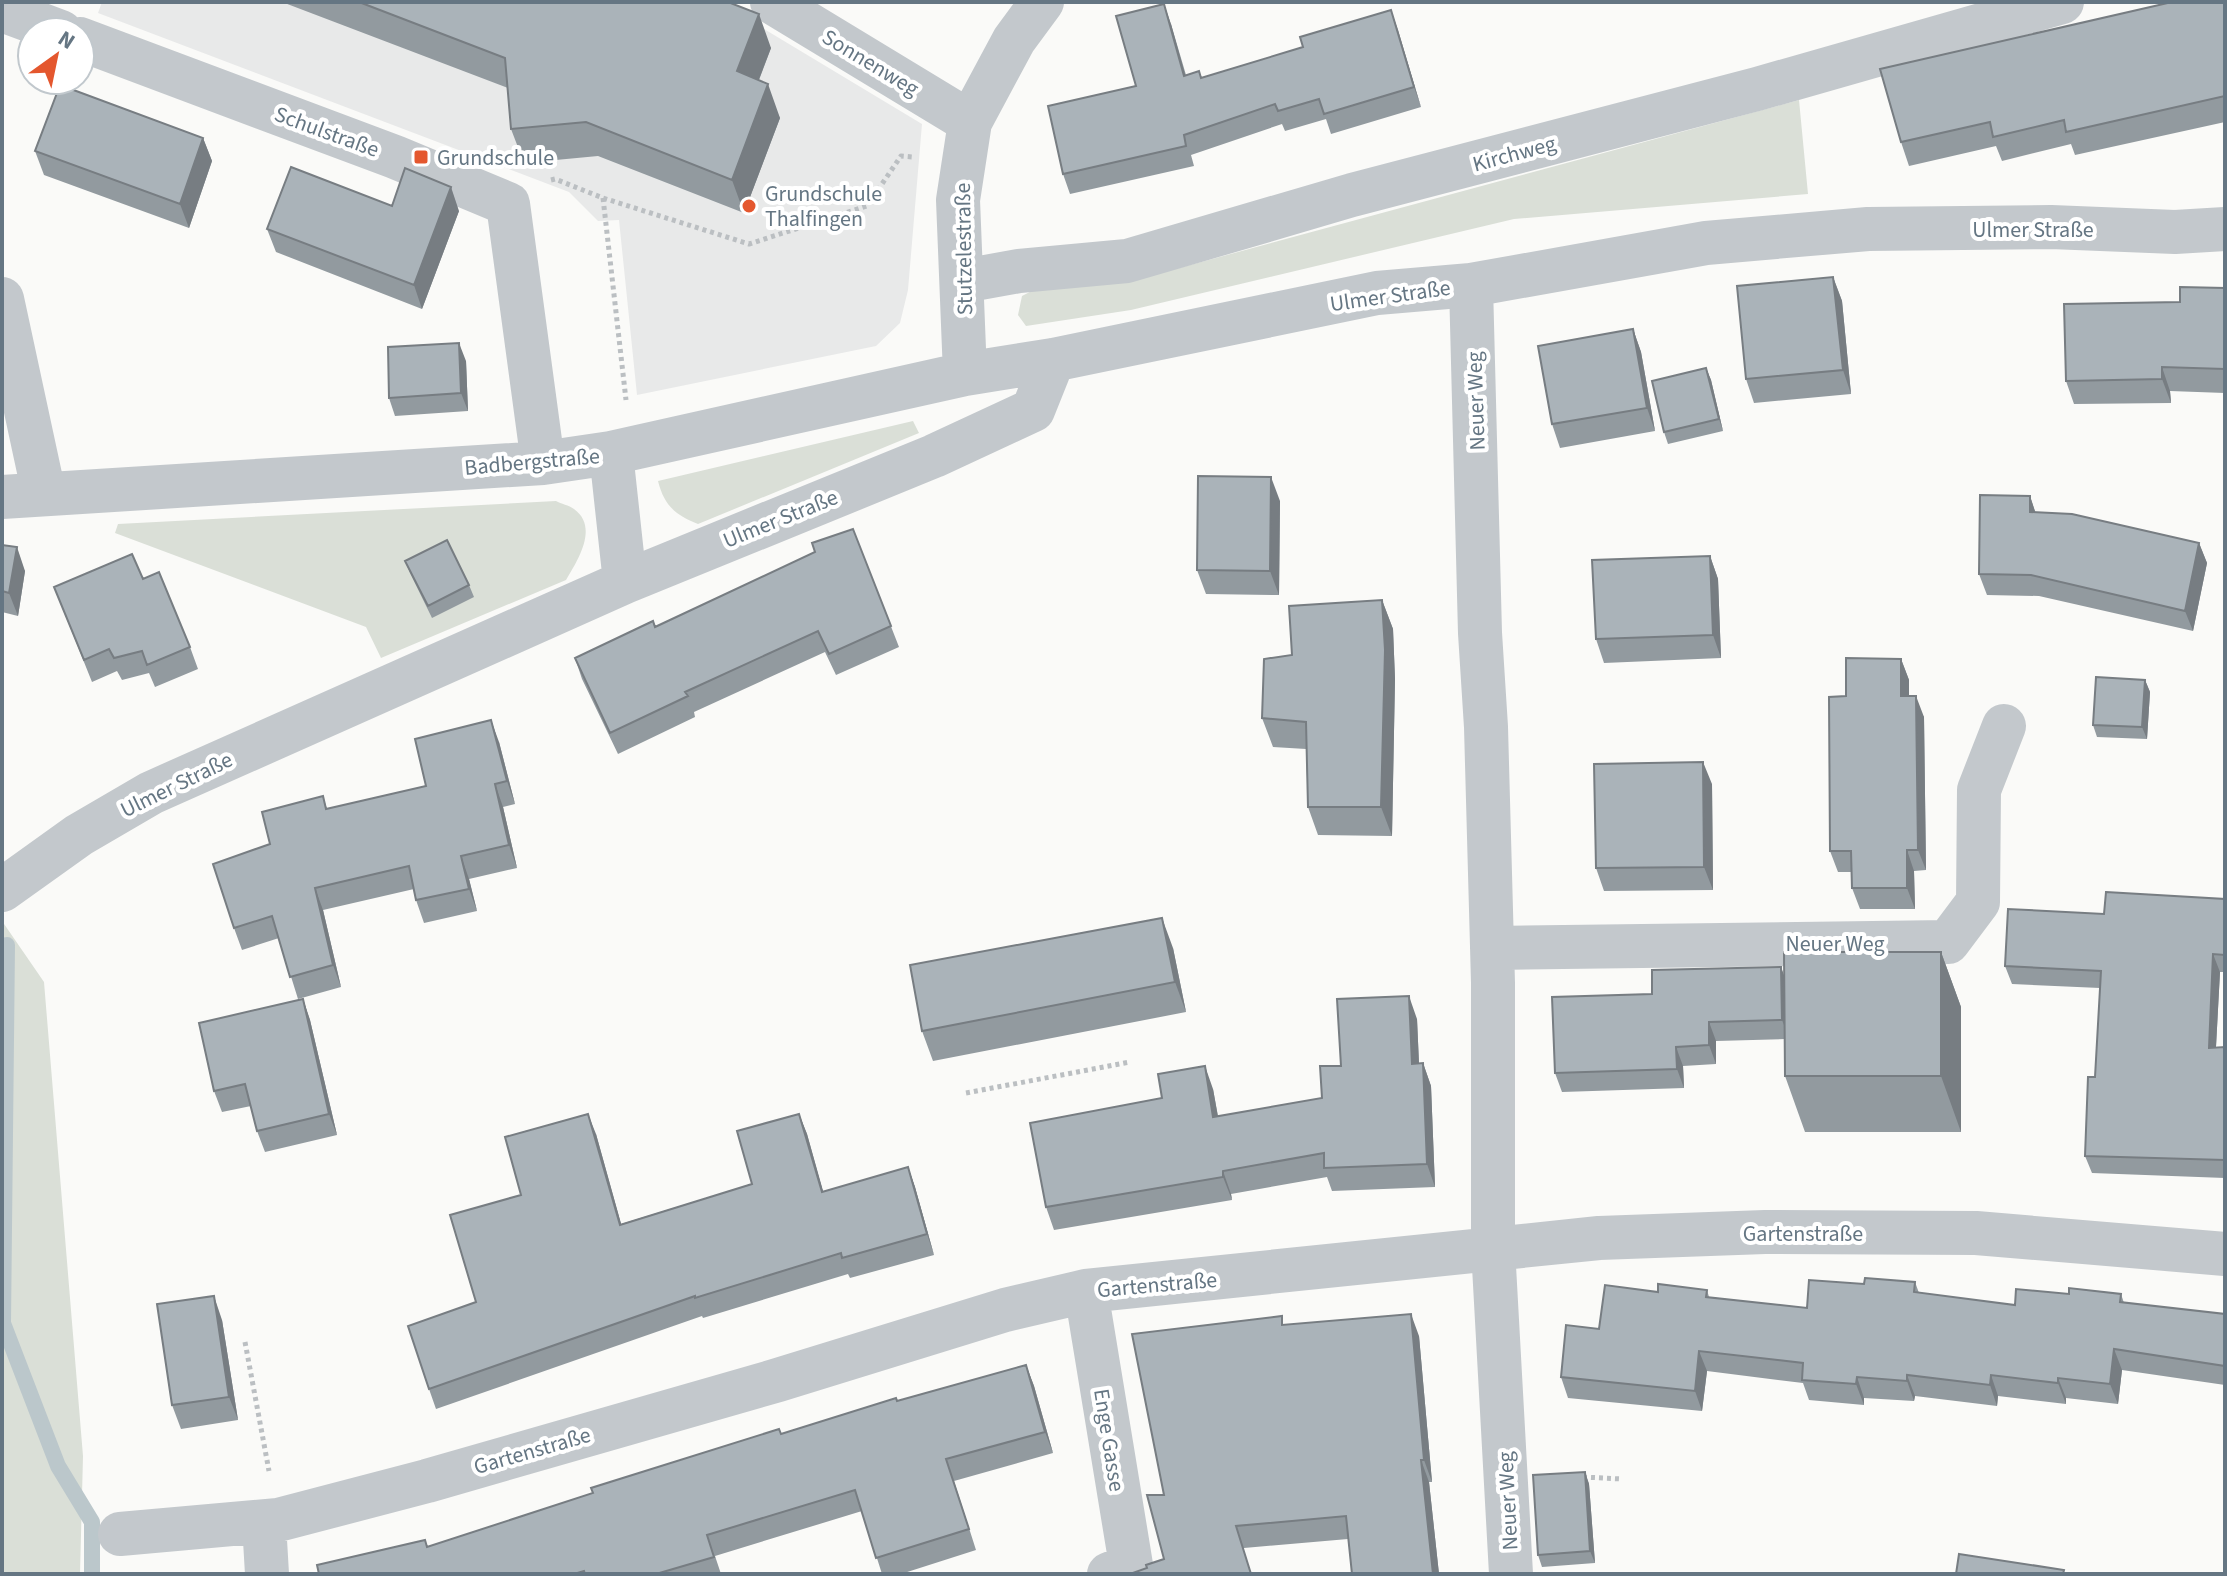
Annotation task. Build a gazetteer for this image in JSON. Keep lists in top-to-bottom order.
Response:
{
  "streets": {
    "street": [
      "Sonnenweg",
      "Schulstraße",
      "Kirchweg",
      "Ulmer Straße",
      "Stutzelestraße",
      "Neuer Weg",
      "Badbergstraße",
      "Gartenstraße",
      "Enge Gasse"
    ]
  },
  "crossings": [
    ["Sonnenweg", "Stutzelestraße"],
    ["Kirchweg", "Stutzelestraße"],
    ["Ulmer Straße", "Neuer Weg"],
    ["Ulmer Straße", "Badbergstraße"],
    ["Stutzelestraße", "Badbergstraße"],
    ["Neuer Weg", "Gartenstraße"],
    ["Gartenstraße", "Enge Gasse"]
  ],
  "places": {
    "transit": ["Grundschule"],
    "other": ["Grundschule Thalfingen"]
  },
  "north": "top right"
}
